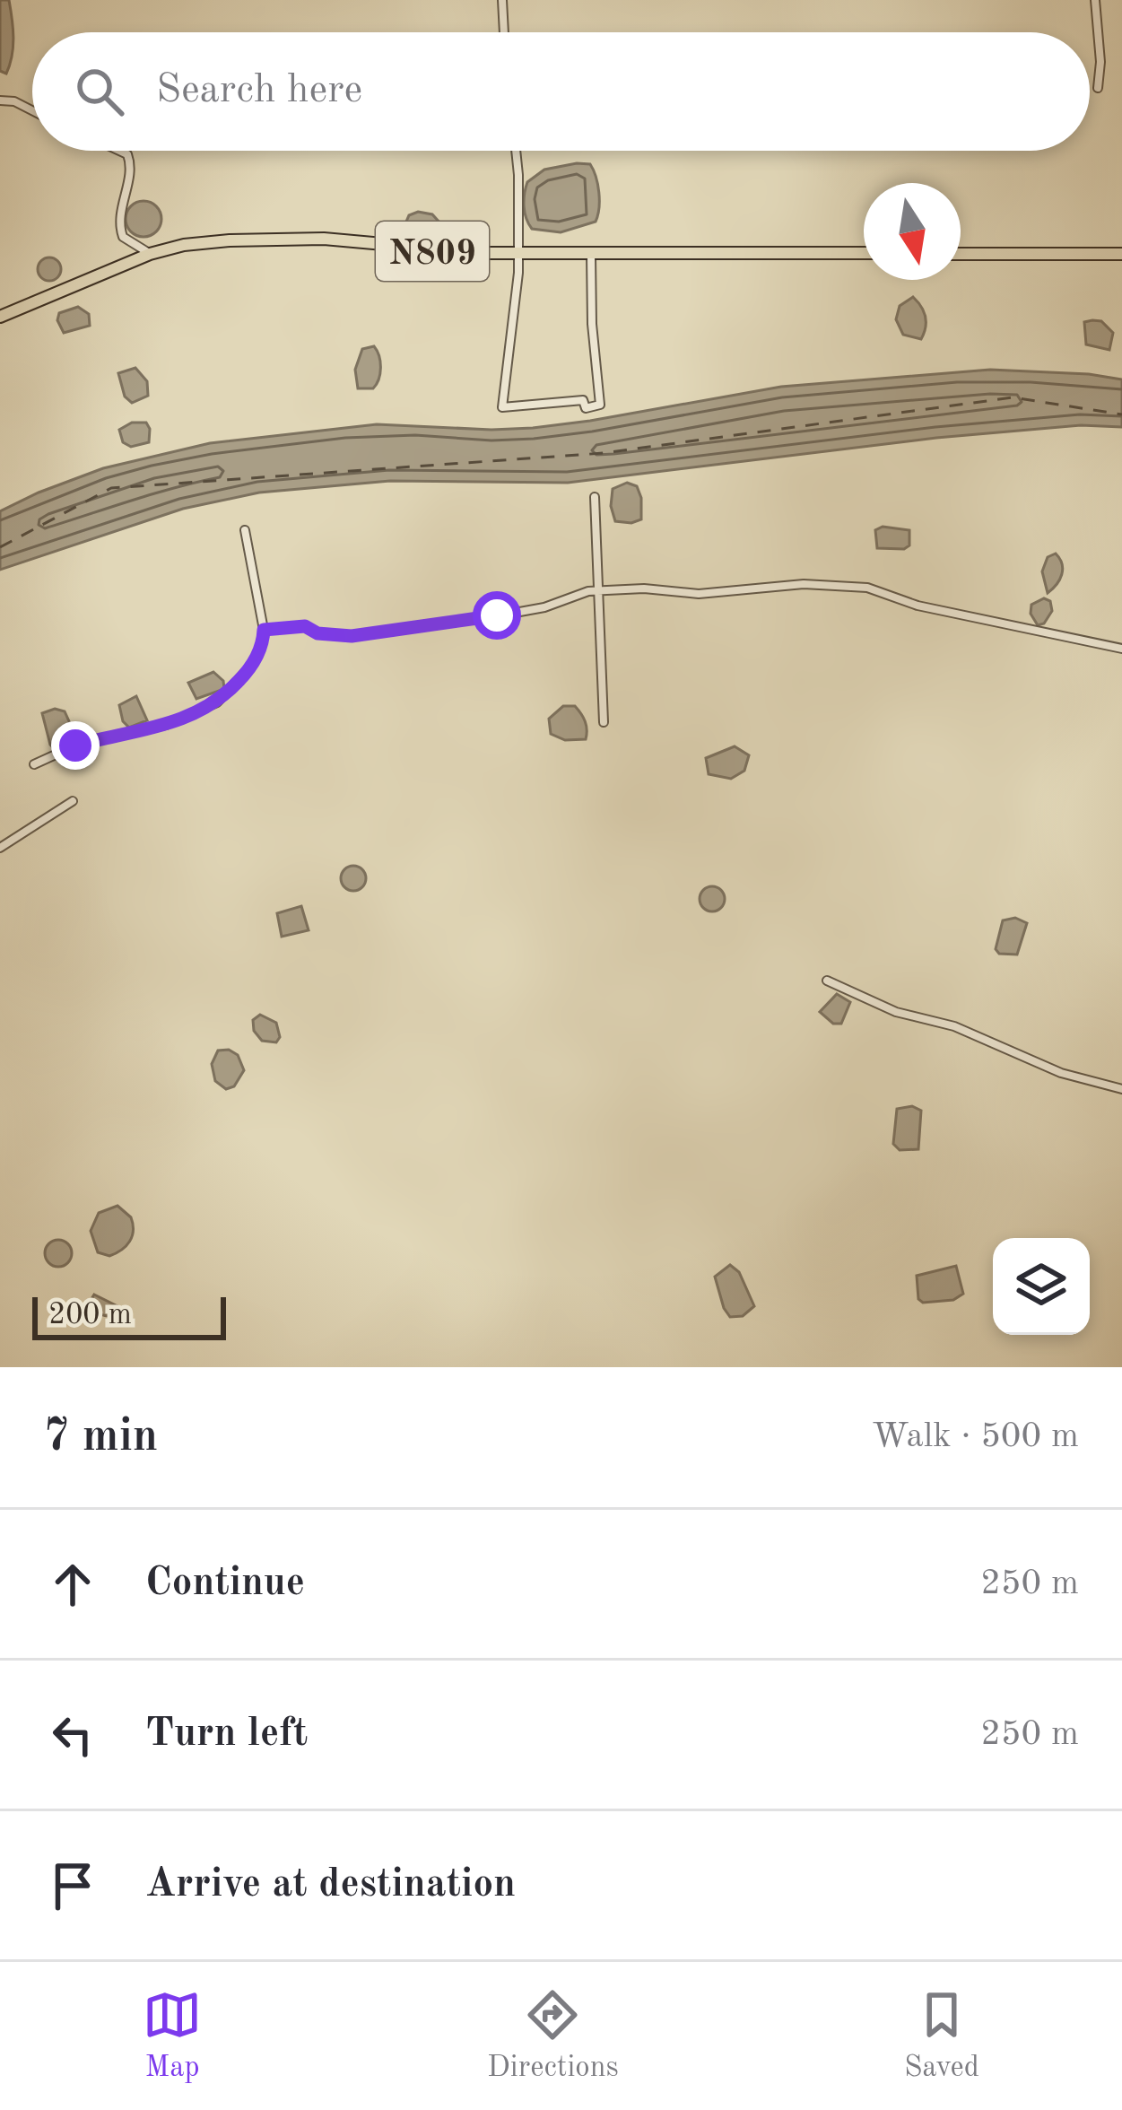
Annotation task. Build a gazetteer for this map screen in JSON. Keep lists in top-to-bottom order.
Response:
{
  "streets": {
    "highway": ["N809"]
  },
  "scale_bar": "200 m",
  "north": "bottom",
  "page": {
    "search": "Search here",
    "scale": "200 m",
    "heading": ["7 min", "Walk · 500 m"],
    "list": [
      ["Continue", "250 m"],
      ["Turn left", "250 m"],
      "Arrive at destination"
    ],
    "nav": ["Map", "Directions", "Saved"]
  }
}
